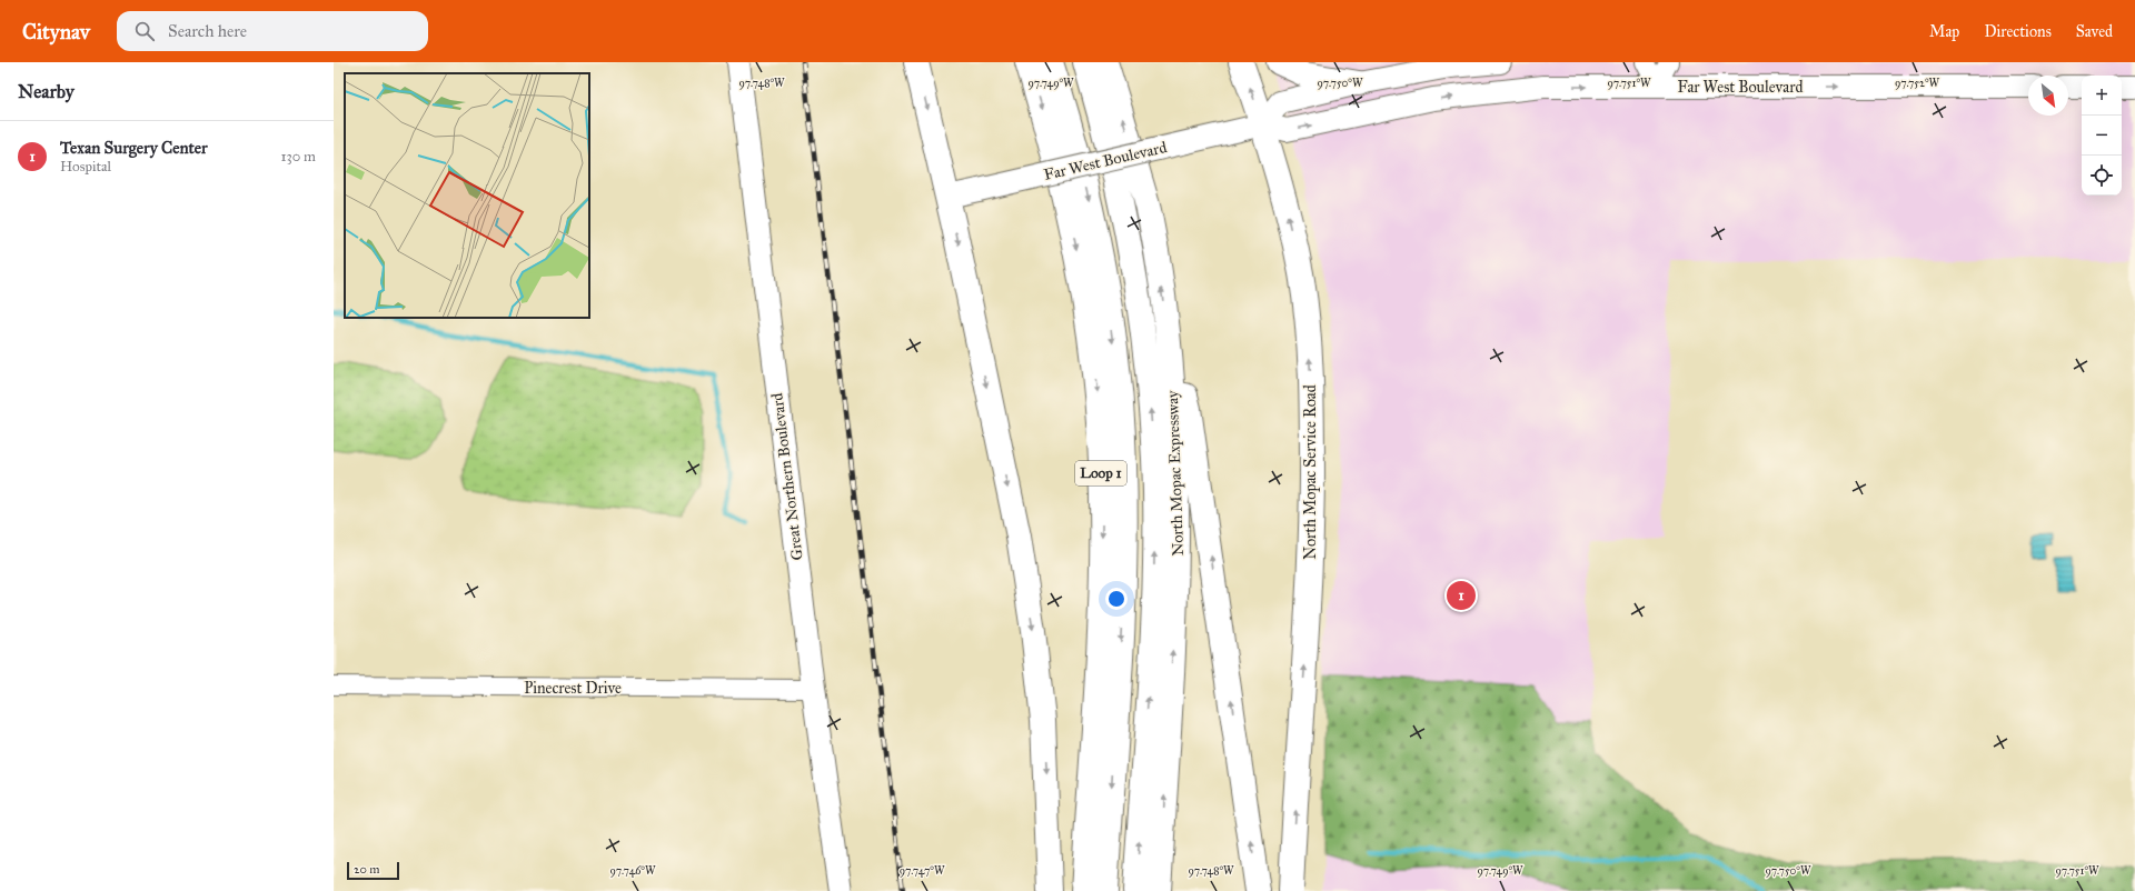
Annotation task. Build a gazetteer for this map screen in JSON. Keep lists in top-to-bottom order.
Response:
{
  "streets": {
    "main road": ["North Mopac Service Road", "Loop 1", "North Mopac Expressway"],
    "street": ["Far West Boulevard", "Great Northern Boulevard", "Pinecrest Drive"]
  },
  "crossings": [
    ["Far West Boulevard", "North Mopac Service Road"],
    ["Great Northern Boulevard", "Pinecrest Drive"]
  ],
  "one_way": ["Far West Boulevard"],
  "scale_bar": "20 m",
  "north": "bottom right",
  "page": {
    "header": "Citynav",
    "search": "Search here",
    "nav": ["Map", "Directions", "Saved"],
    "heading": "Nearby",
    "map_buttons": ["+", "−"],
    "list": [
      {
        "mark": "1",
        "name": "Texan Surgery Center",
        "note": "Hospital",
        "value": "130 m"
      }
    ],
    "pins": "1",
    "scale": "20 m"
  },
  "coordinates": [
    "97.748°W",
    "97.749°W",
    "97.750°W",
    "97.751°W",
    "97.752°W",
    "97.746°W",
    "97.747°W"
  ]
}
